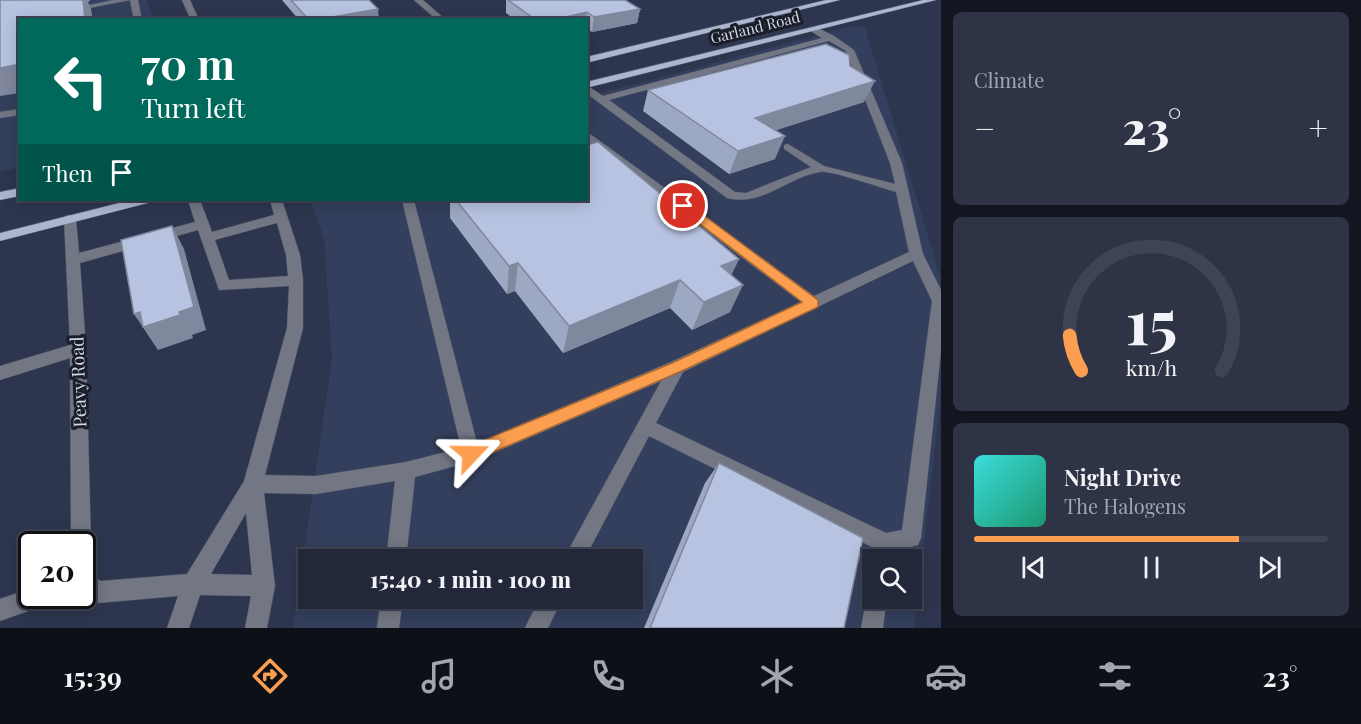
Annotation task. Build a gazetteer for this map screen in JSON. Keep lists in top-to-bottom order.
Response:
{
  "streets": {
    "main road": ["Garland Road"],
    "street": ["Peavy Road"]
  },
  "page": {
    "tile": "Climate",
    "turn": ["70 m", "Turn left"],
    "heat": ["−", "23°", "+"],
    "then": "Then",
    "song": ["Night Drive", "The Halogens"],
    "limit": "20",
    "trip": "15:40 · 1 min · 100 m",
    "tabs": ["15:39", "23°"],
    "gauge": ["15", "km/h"]
  }
}
